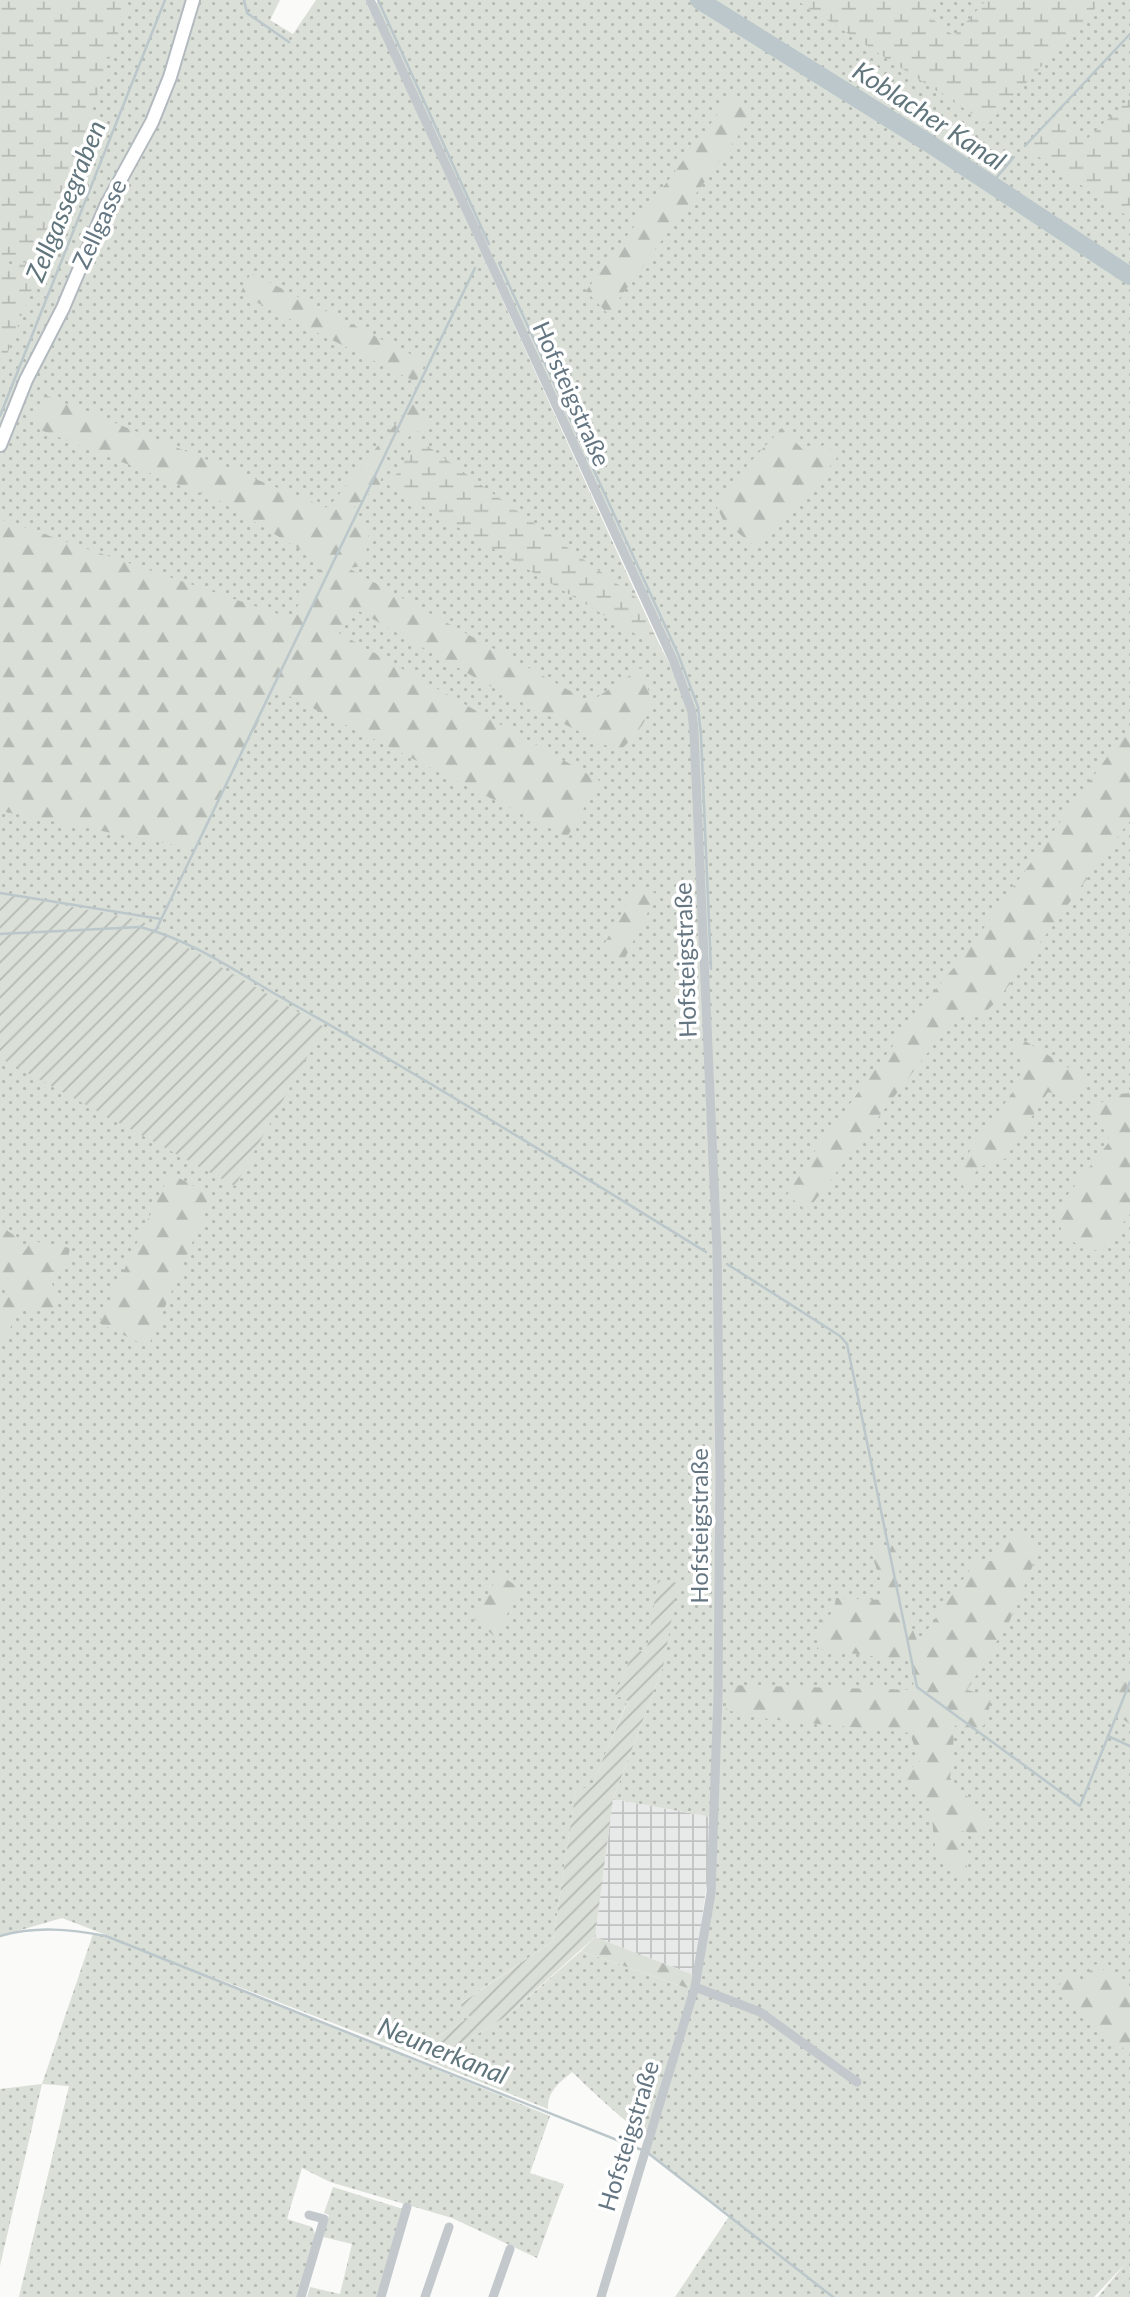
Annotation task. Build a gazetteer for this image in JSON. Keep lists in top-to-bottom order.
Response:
{
  "streets": {
    "main road": ["Zellgasse"],
    "street": ["Hofsteigstraße"]
  },
  "water": ["Koblacher Kanal", "Zellgassegraben", "Neunerkanal"]
}
